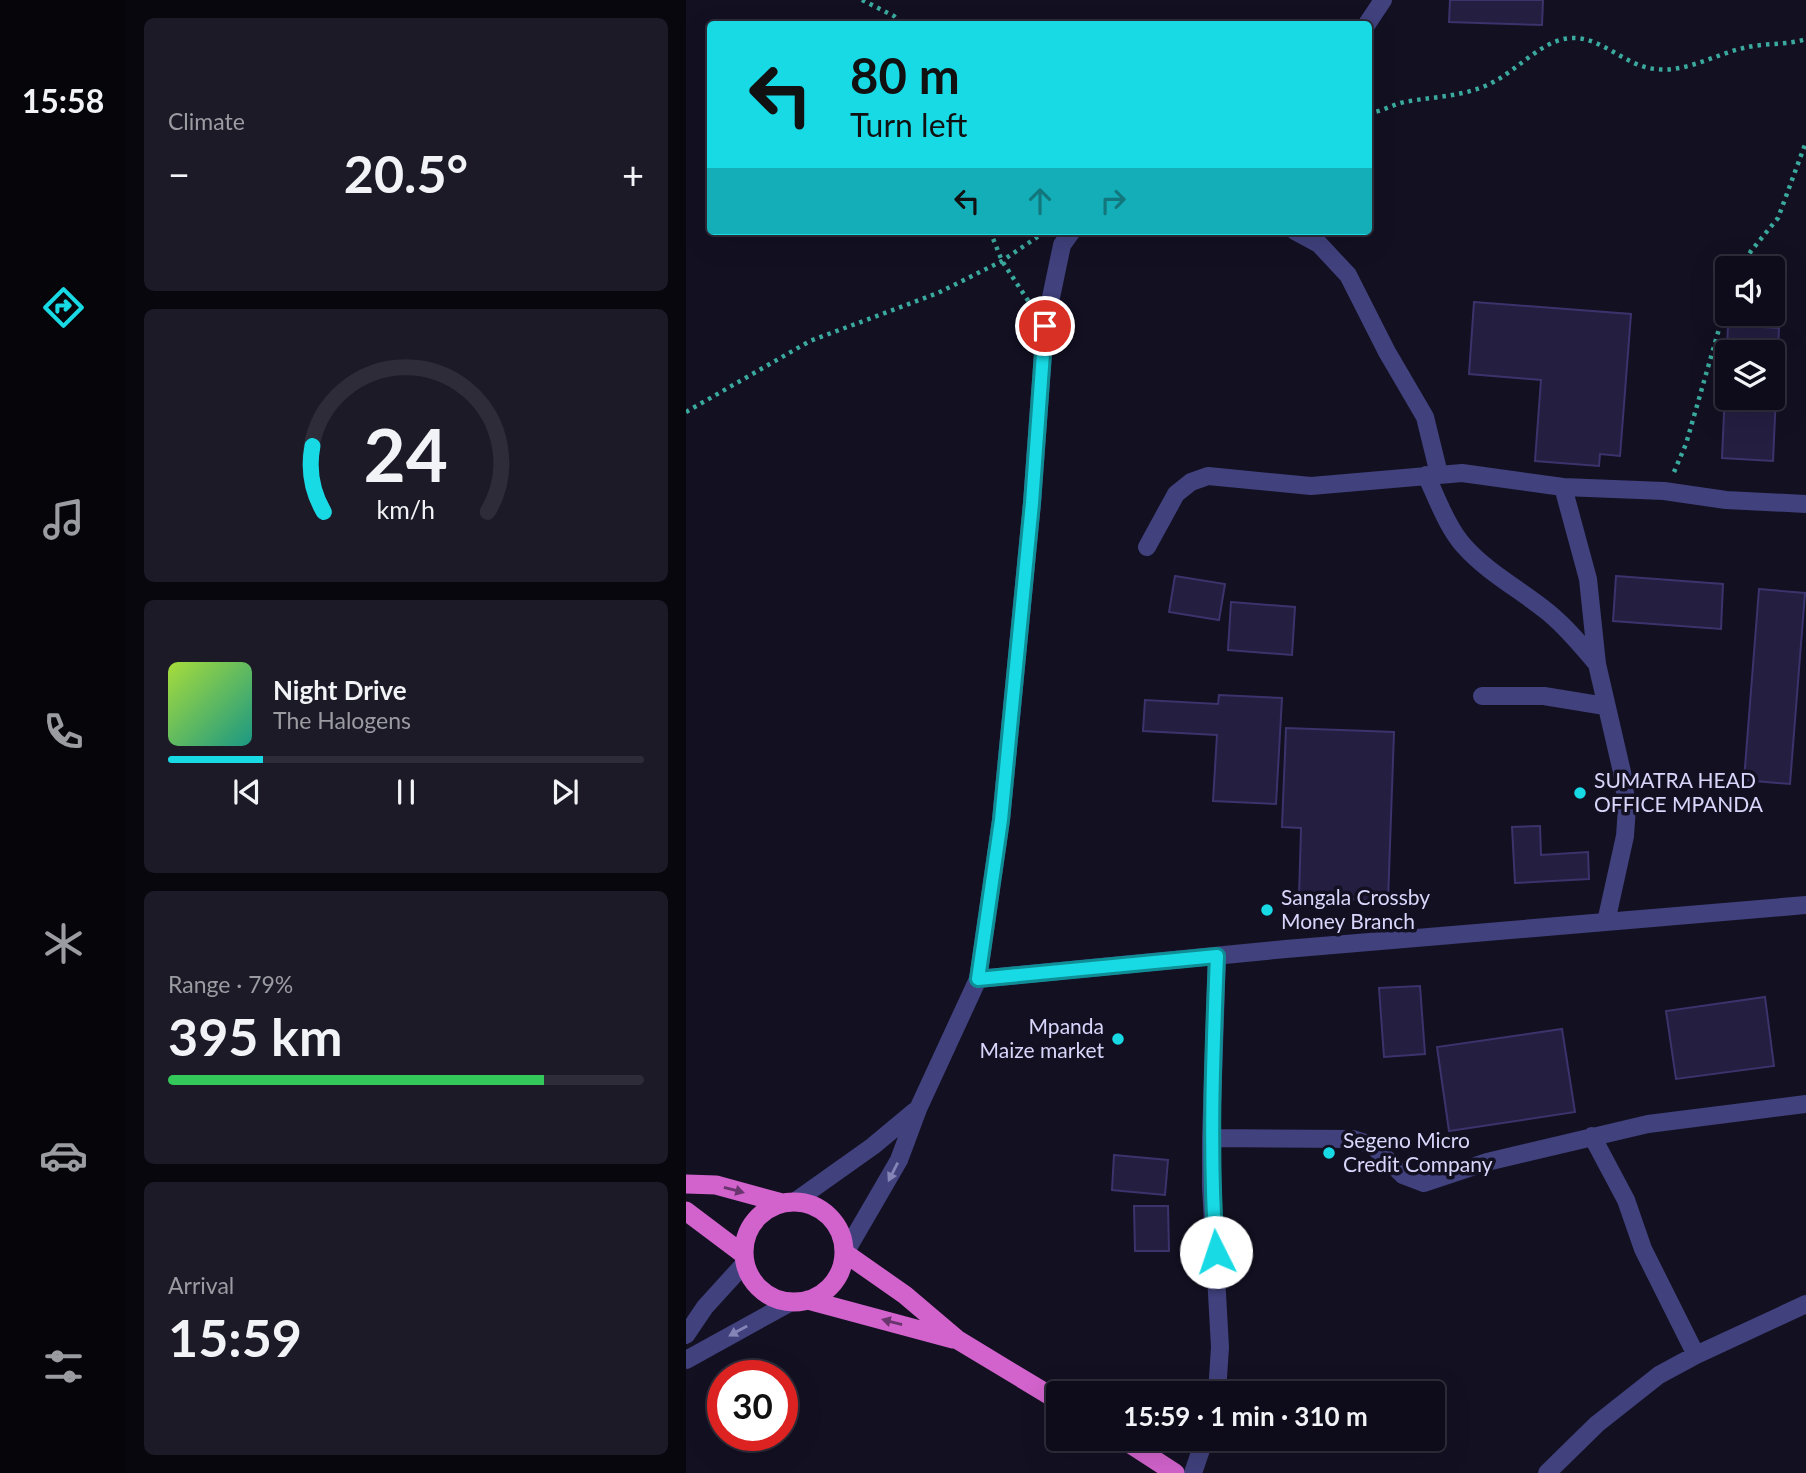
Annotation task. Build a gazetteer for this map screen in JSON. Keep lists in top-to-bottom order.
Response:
{
  "places": [
    "SUMATRA HEAD OFFICE MPANDA",
    "Sangala Crossby Money Branch",
    "Mpanda Maize market",
    "Segeno Micro Credit Company"
  ],
  "page": {
    "tabs": "15:58",
    "tile": [
      "Climate",
      ["Range · 79%", "395 km"],
      ["Arrival", "15:59"]
    ],
    "turn": ["80 m", "Turn left"],
    "heat": ["−", "20.5°", "+"],
    "song": ["Night Drive", "The Halogens"],
    "limit": "30",
    "trip": "15:59 · 1 min · 310 m",
    "gauge": ["24", "km/h"]
  }
}
